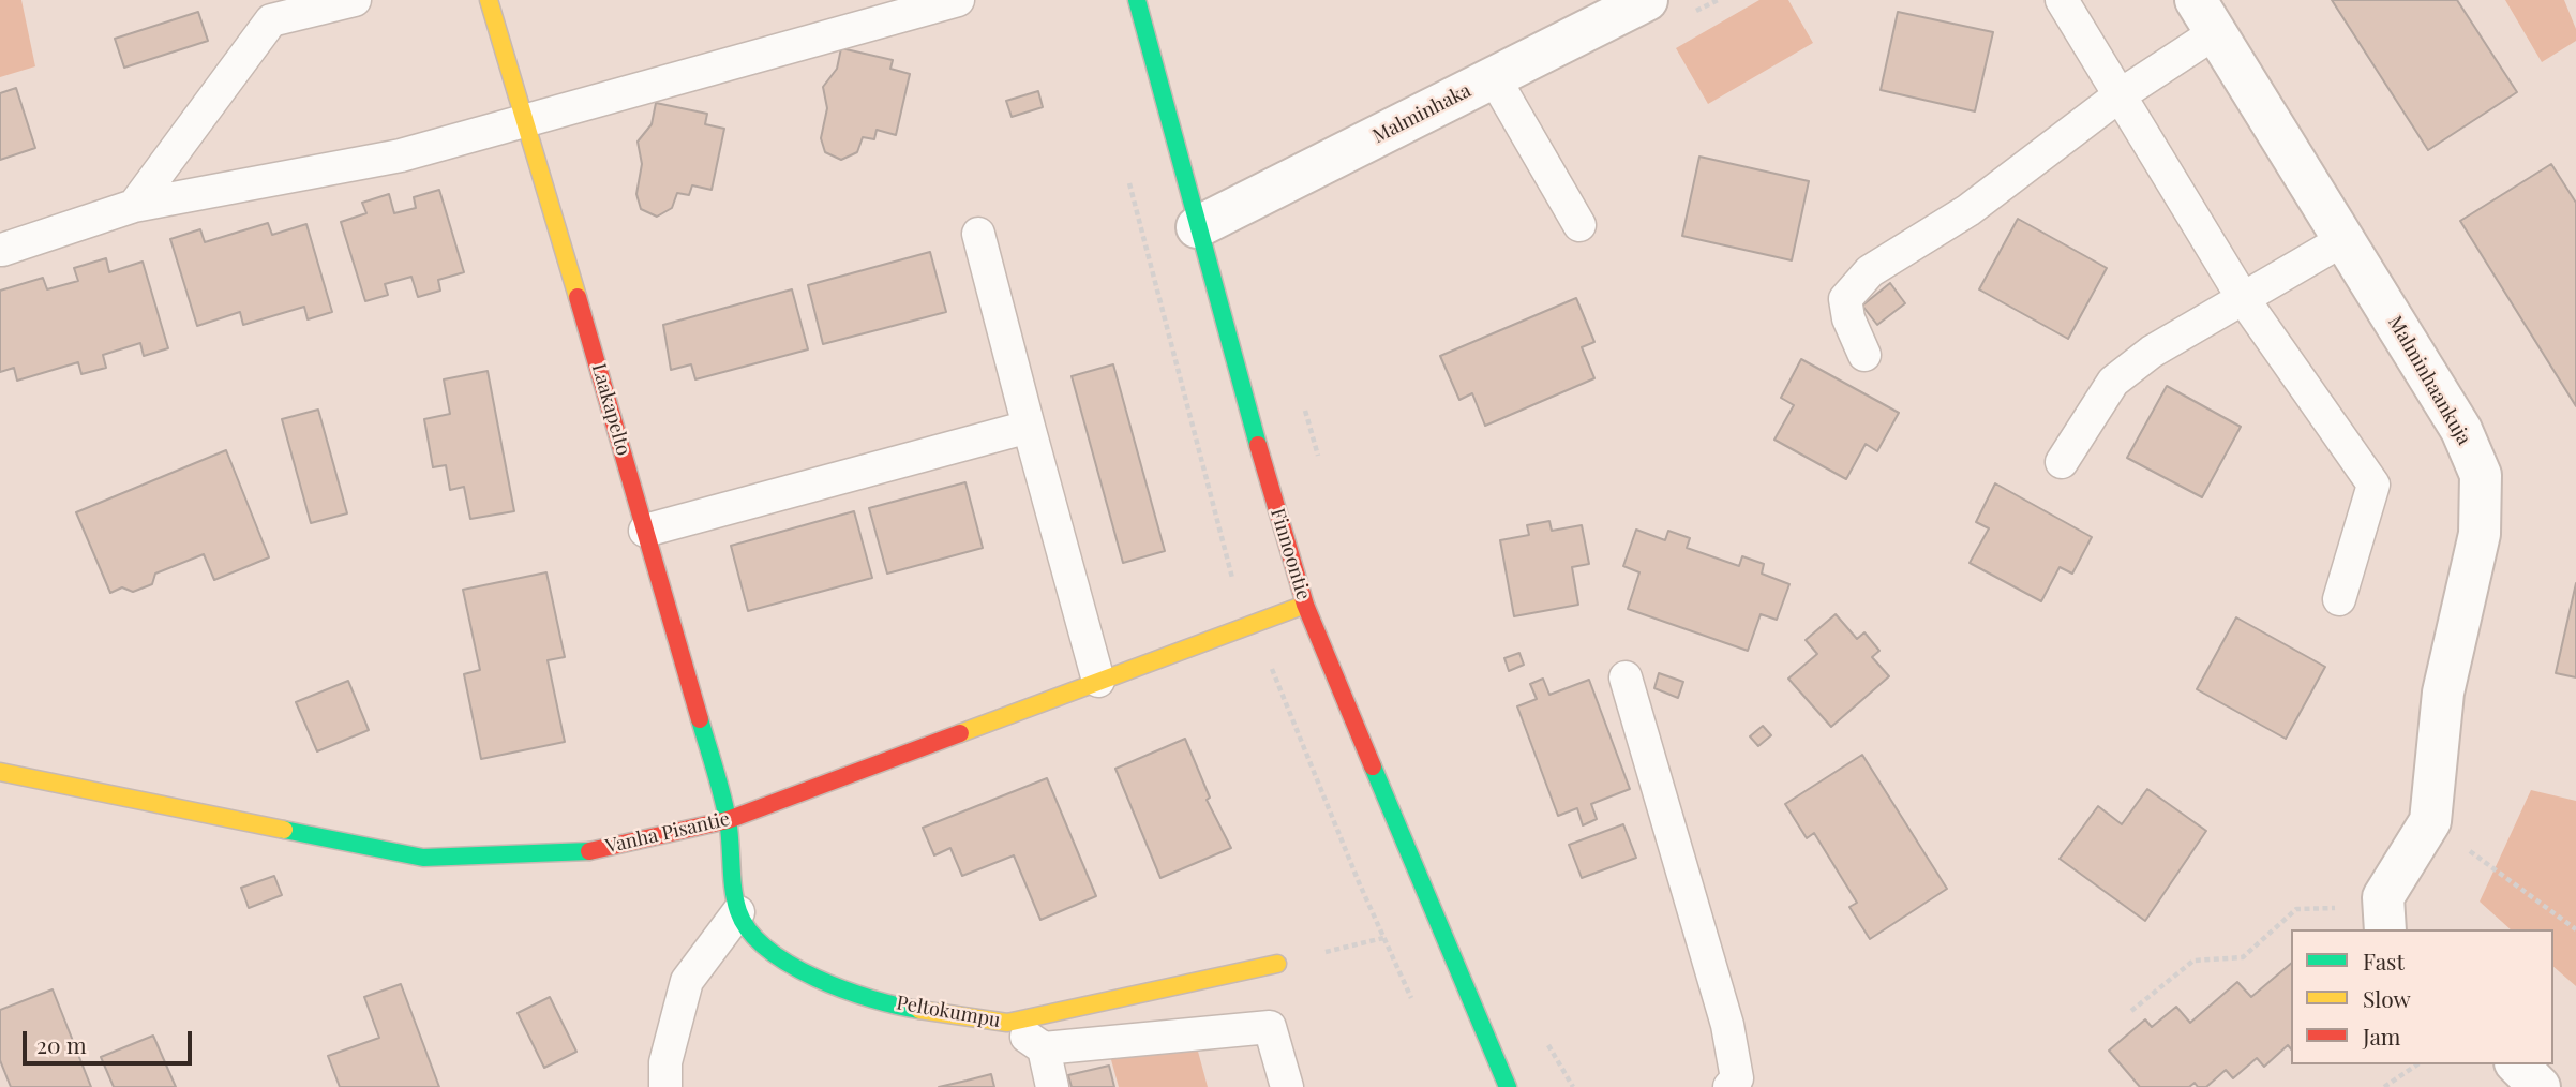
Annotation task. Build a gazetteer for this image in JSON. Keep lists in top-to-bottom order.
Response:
{
  "streets": {
    "street": [
      "Malminhaka",
      "Malminhaankuja",
      "Laakapelto",
      "Finnoontie",
      "Vanha Pisantie",
      "Peltokumpu"
    ]
  },
  "crossings": [
    ["Malminhaka", "Finnoontie"],
    ["Laakapelto", "Vanha Pisantie"],
    ["Laakapelto", "Peltokumpu"],
    ["Finnoontie", "Vanha Pisantie"],
    ["Vanha Pisantie", "Peltokumpu"]
  ],
  "legend": ["Fast", "Slow", "Jam"],
  "scale_bar": "20 m"
}
